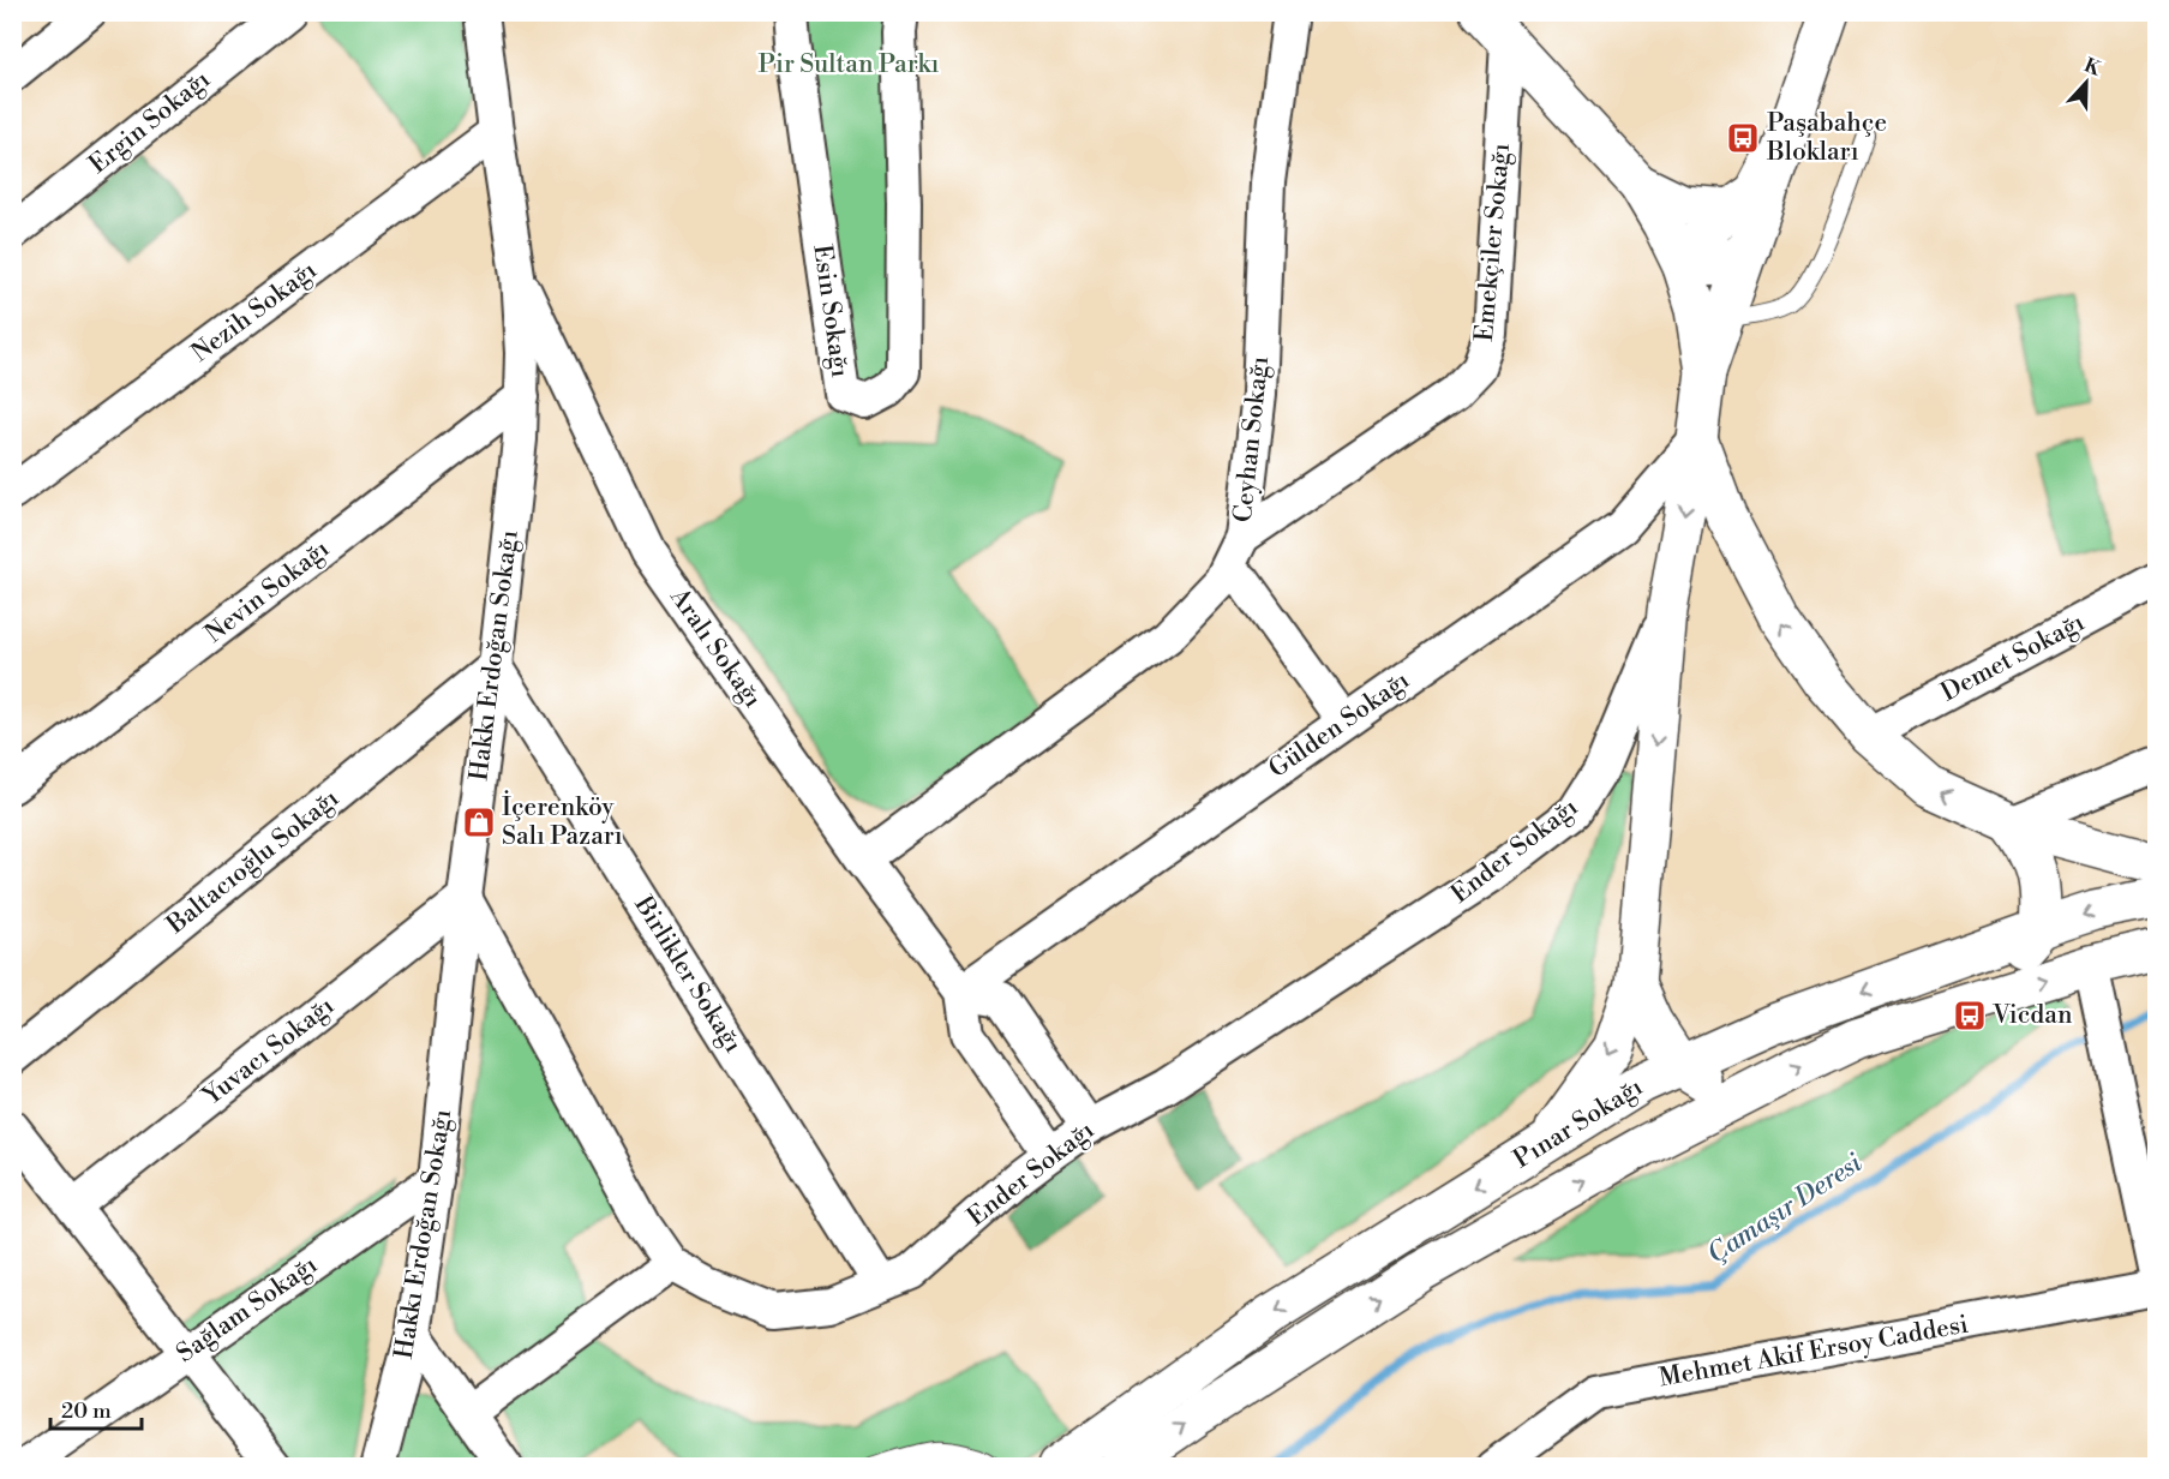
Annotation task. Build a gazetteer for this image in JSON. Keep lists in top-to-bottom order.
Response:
{
  "streets": {
    "main road": ["Pınar Sokağı"],
    "street": [
      "Ergin Sokağı",
      "Emekçiler Sokağı",
      "Esin Sokağı",
      "Nezih Sokağı",
      "Ceyhan Sokağı",
      "Nevin Sokağı",
      "Aralı Sokağı",
      "Hakkı Erdoğan Sokağı",
      "Demet Sokağı",
      "Gülden Sokağı",
      "Ender Sokağı",
      "Baltacıoğlu Sokağı",
      "Birlikler Sokağı",
      "Yuvacı Sokağı",
      "Sağlam Sokağı",
      "Mehmet Akif Ersoy Caddesi"
    ]
  },
  "crossings": [
    ["Emekçiler Sokağı", "Ceyhan Sokağı"],
    ["Nezih Sokağı", "Hakkı Erdoğan Sokağı"],
    ["Ceyhan Sokağı", "Aralı Sokağı"],
    ["Nevin Sokağı", "Hakkı Erdoğan Sokağı"],
    ["Aralı Sokağı", "Hakkı Erdoğan Sokağı"],
    ["Aralı Sokağı", "Gülden Sokağı"],
    ["Aralı Sokağı", "Ender Sokağı"],
    ["Hakkı Erdoğan Sokağı", "Ender Sokağı"],
    ["Hakkı Erdoğan Sokağı", "Baltacıoğlu Sokağı"],
    ["Hakkı Erdoğan Sokağı", "Birlikler Sokağı"],
    ["Hakkı Erdoğan Sokağı", "Yuvacı Sokağı"],
    ["Hakkı Erdoğan Sokağı", "Sağlam Sokağı"],
    ["Ender Sokağı", "Birlikler Sokağı"],
    ["Ender Sokağı", "Yuvacı Sokağı"],
    ["Baltacıoğlu Sokağı", "Birlikler Sokağı"]
  ],
  "water": ["Çamaşır Deresi"],
  "parks": ["Pir Sultan Parkı"],
  "places": {
    "bus stop": ["Paşabahçe Blokları", "Vicdan"],
    "shop": ["İçerenköy Salı Pazarı"]
  },
  "scale_bar": "20 m",
  "north": "top"
}
